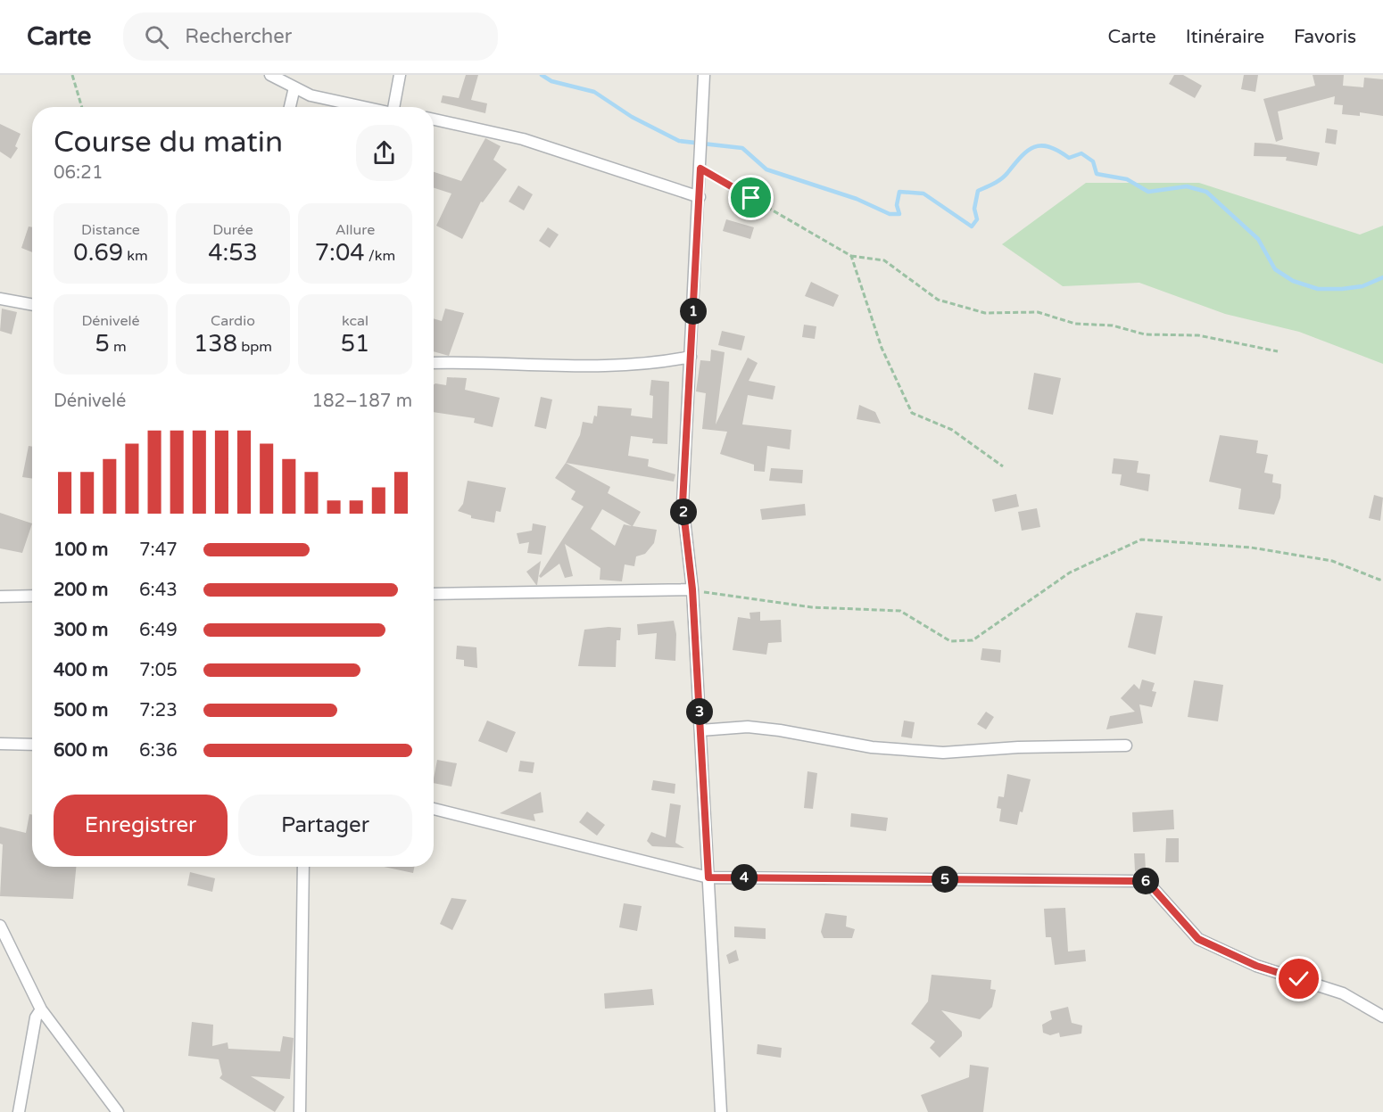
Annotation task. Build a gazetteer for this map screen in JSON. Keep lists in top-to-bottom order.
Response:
{
  "page": {
    "header": "Carte",
    "search": "Rechercher",
    "nav": ["Carte", "Itinéraire", "Favoris"],
    "heading": ["Course du matin", "06:21"],
    "stats": [
      ["Distance", "0.69 km"],
      ["Durée", "4:53"],
      ["Allure", "7:04 /km"],
      ["Dénivelé", "5 m"],
      ["Cardio", "138 bpm"],
      ["kcal", "51"]
    ],
    "pins": [
      "1",
      "2",
      "3",
      "4",
      "5",
      "6"
    ],
    "chart": ["Dénivelé", "182–187 m"],
    "list": [
      {
        "name": "100 m",
        "note": "7:47"
      },
      {
        "name": "200 m",
        "note": "6:43"
      },
      {
        "name": "300 m",
        "note": "6:49"
      },
      {
        "name": "400 m",
        "note": "7:05"
      },
      {
        "name": "500 m",
        "note": "7:23"
      },
      {
        "name": "600 m",
        "note": "6:36"
      }
    ],
    "buttons": ["Enregistrer", "Partager"]
  }
}
